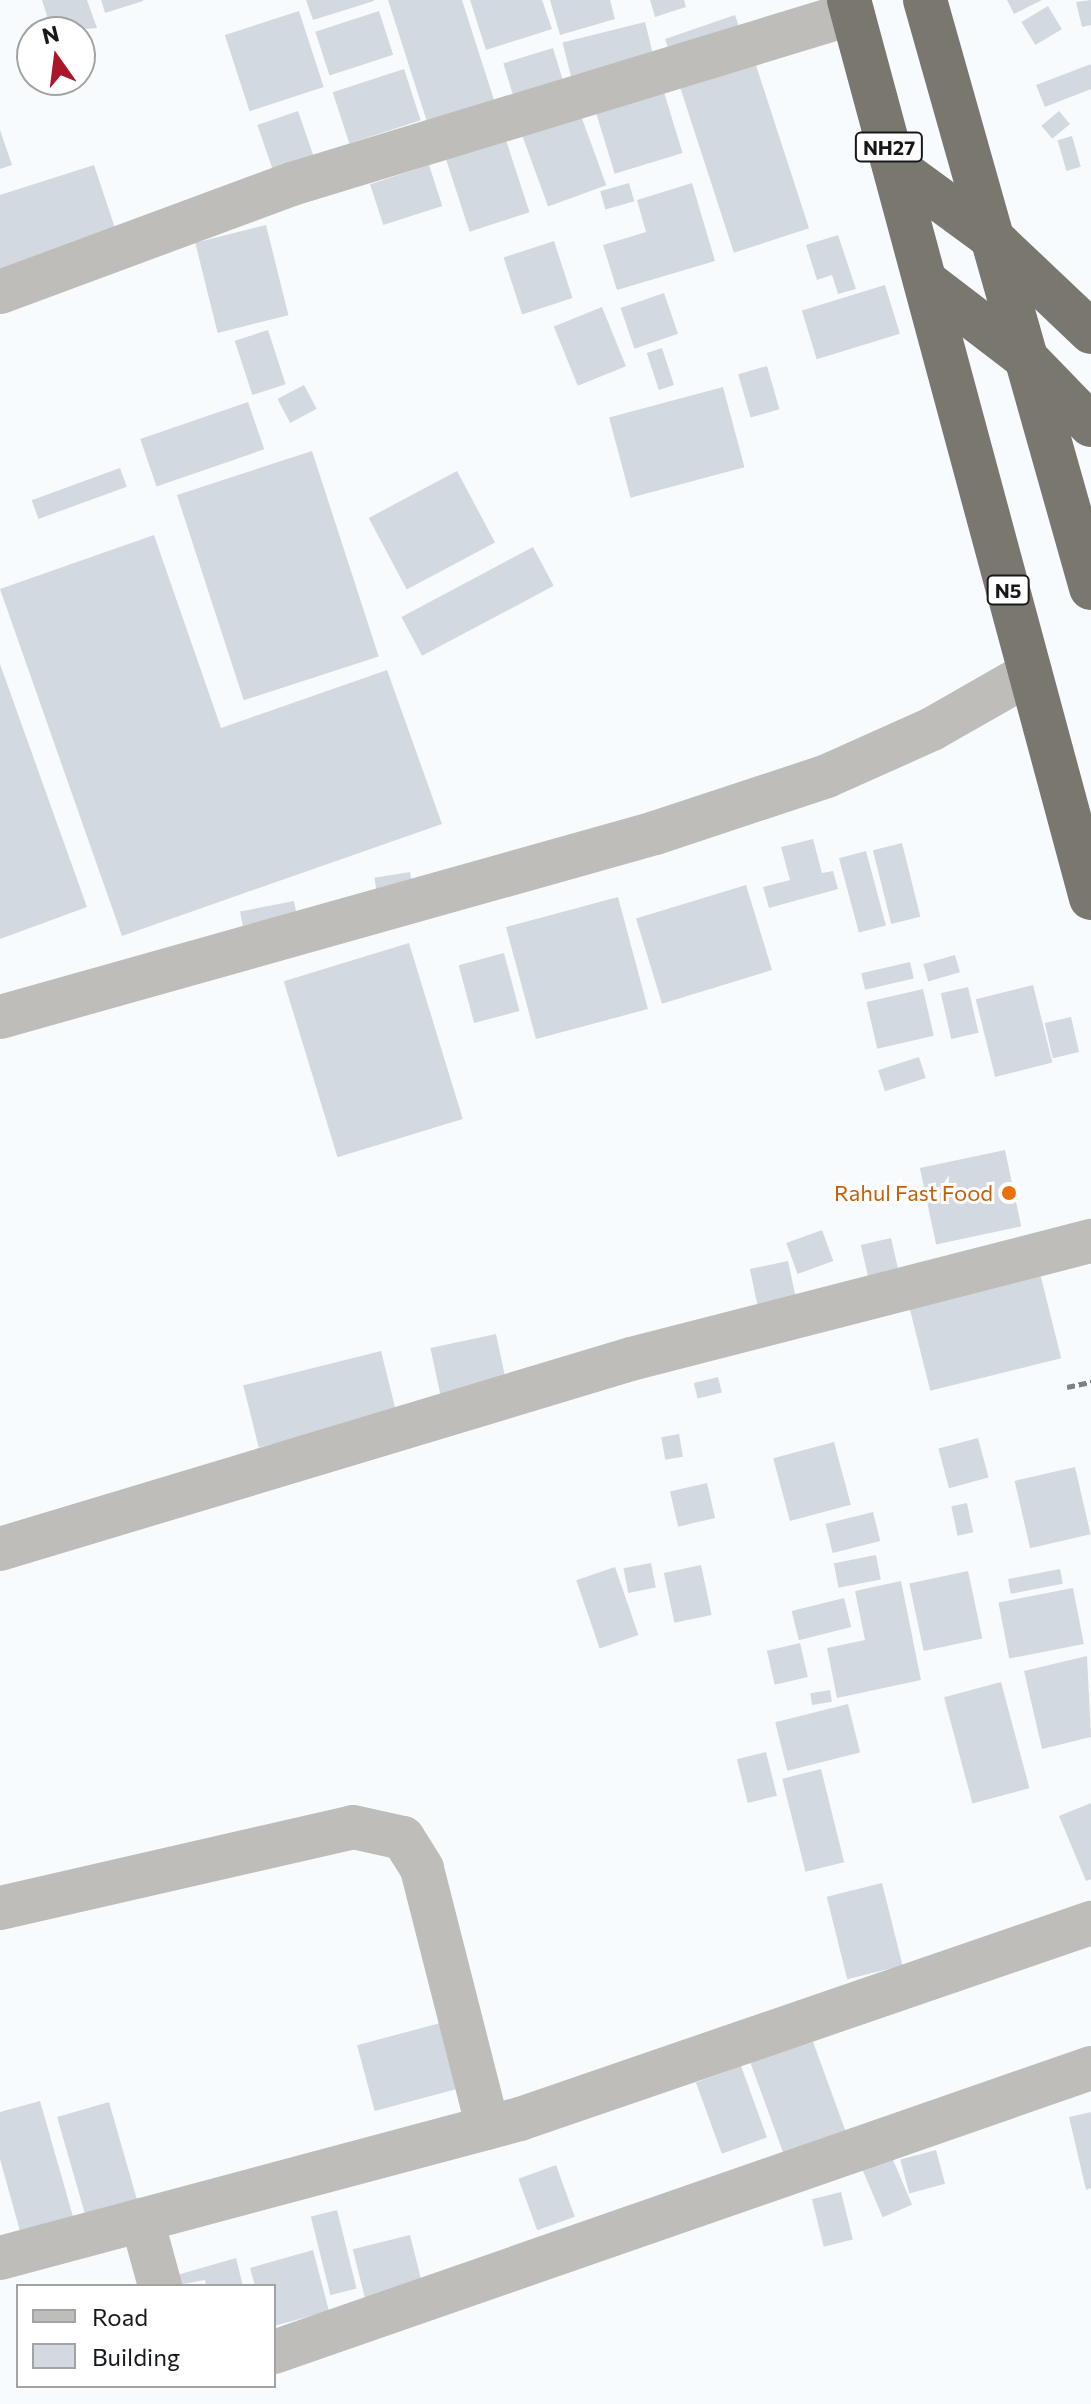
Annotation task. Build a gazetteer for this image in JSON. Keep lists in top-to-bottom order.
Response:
{
  "streets": {
    "highway": ["NH27", "N5"]
  },
  "crossings": [
    ["NH27", "N5"]
  ],
  "places": ["Rahul Fast Food"],
  "legend": ["Road", "Building"],
  "north": "top"
}
